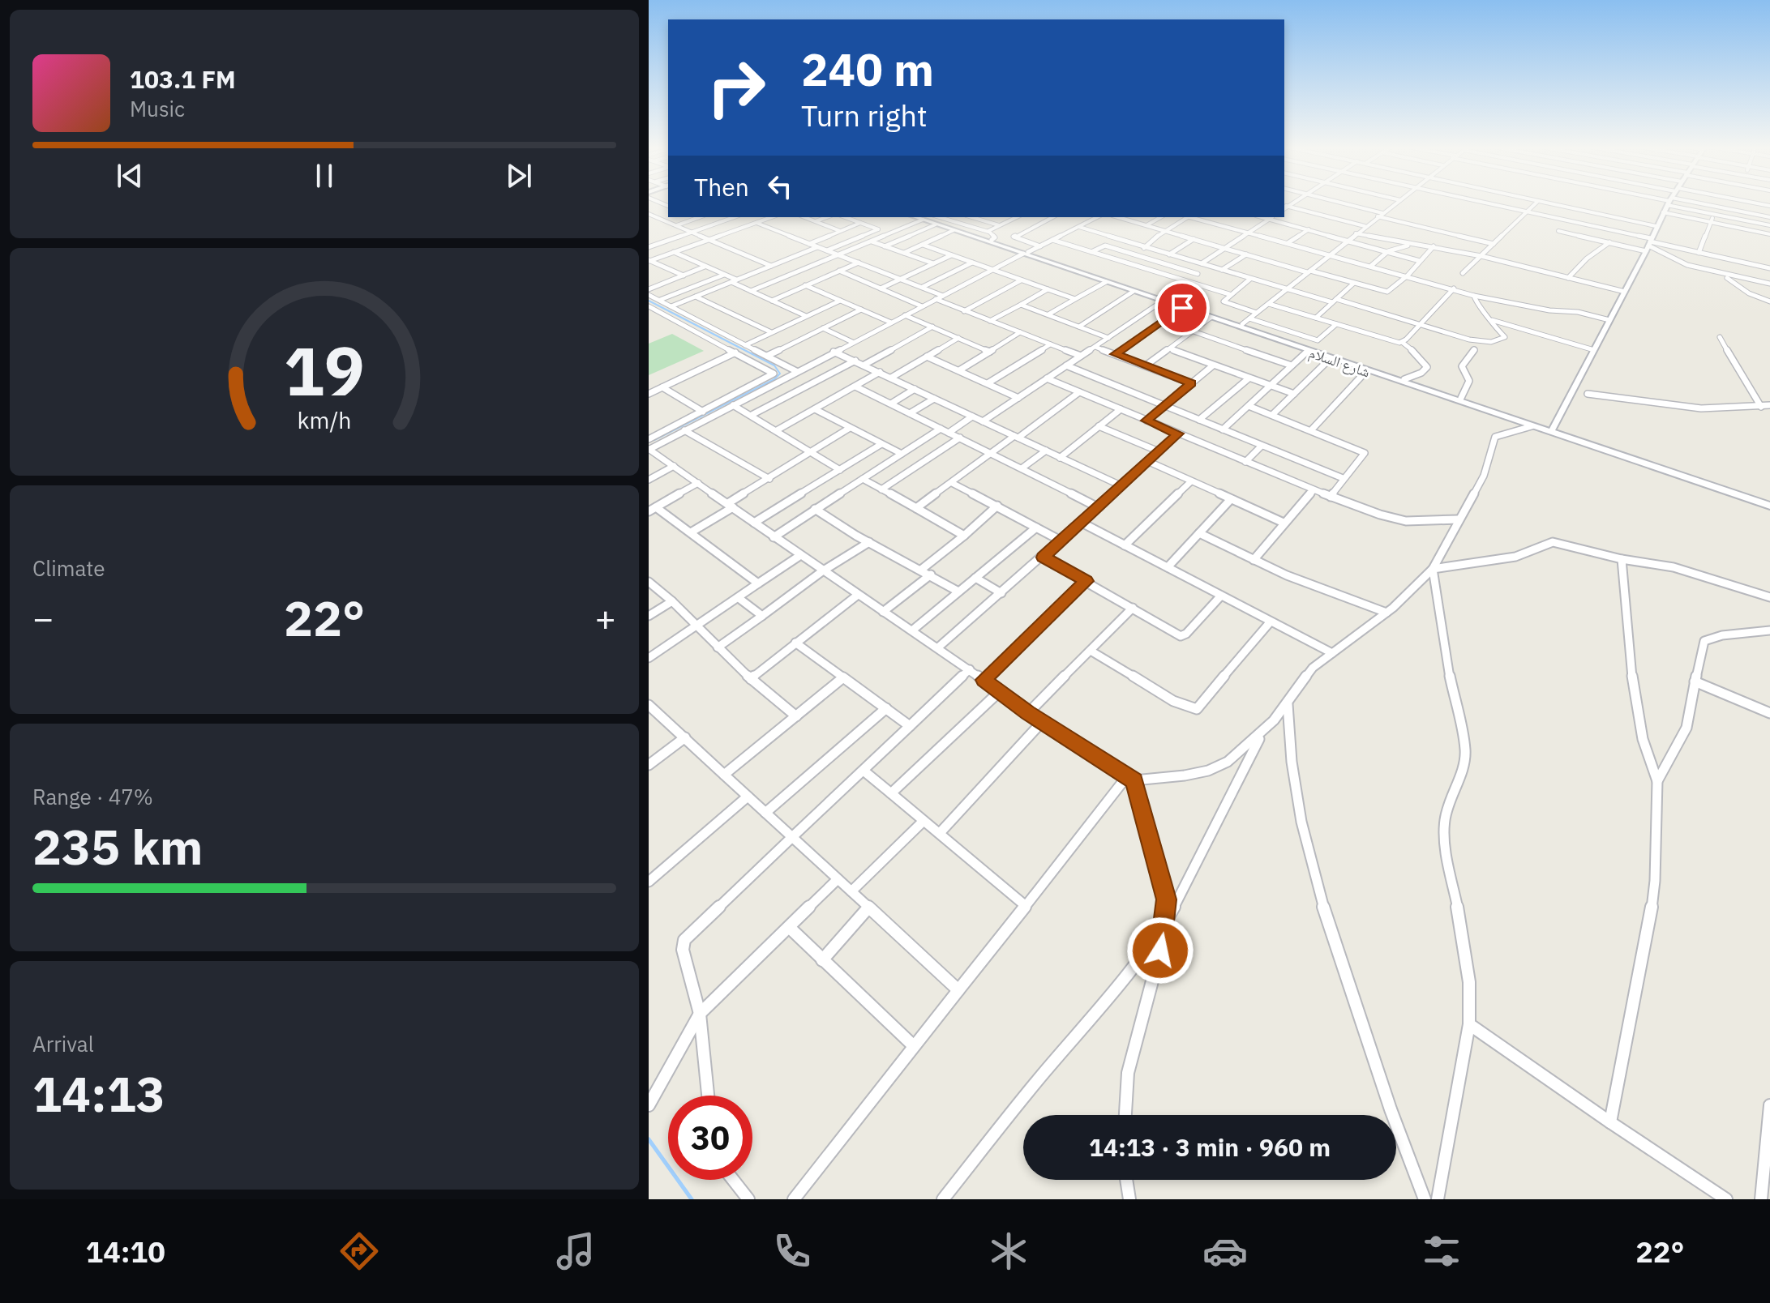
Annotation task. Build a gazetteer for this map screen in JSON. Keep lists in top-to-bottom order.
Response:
{
  "streets": {
    "main road": ["شارع السلام"]
  },
  "page": {
    "turn": ["240 m", "Turn right"],
    "song": ["103.1 FM", "Music"],
    "then": "Then",
    "tile": [
      "Climate",
      ["Range · 47%", "235 km"],
      ["Arrival", "14:13"]
    ],
    "heat": ["−", "22°", "+"],
    "limit": "30",
    "trip": "14:13 · 3 min · 960 m",
    "tabs": ["14:10", "22°"],
    "gauge": ["19", "km/h"]
  }
}
